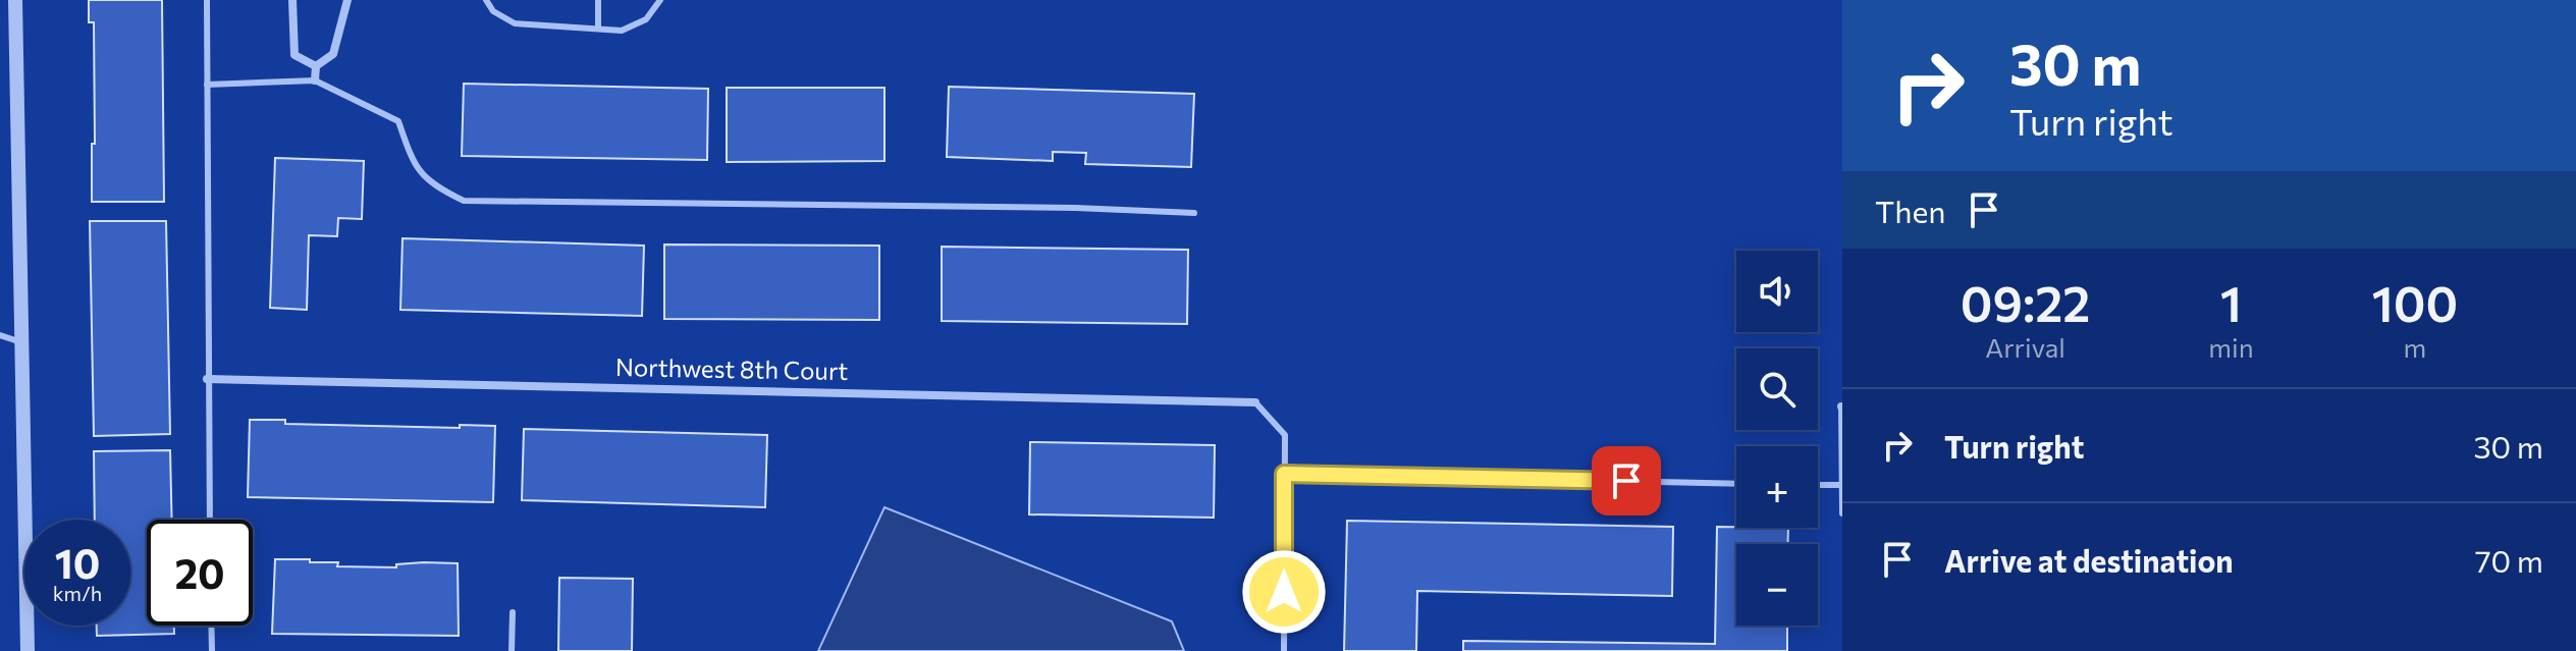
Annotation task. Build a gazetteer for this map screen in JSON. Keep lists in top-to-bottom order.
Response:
{
  "streets": {
    "street": ["Northwest 8th Court"]
  },
  "page": {
    "turn": ["30 m", "Turn right"],
    "then": "Then",
    "eta": [
      "09:22",
      "Arrival",
      "1",
      "min",
      "100",
      "m"
    ],
    "map_buttons": ["+", "−"],
    "list": [
      {
        "name": "Turn right",
        "value": "30 m"
      },
      {
        "name": "Arrive at destination",
        "value": "70 m"
      }
    ],
    "speed": "10 km/h",
    "limit": "20"
  }
}
